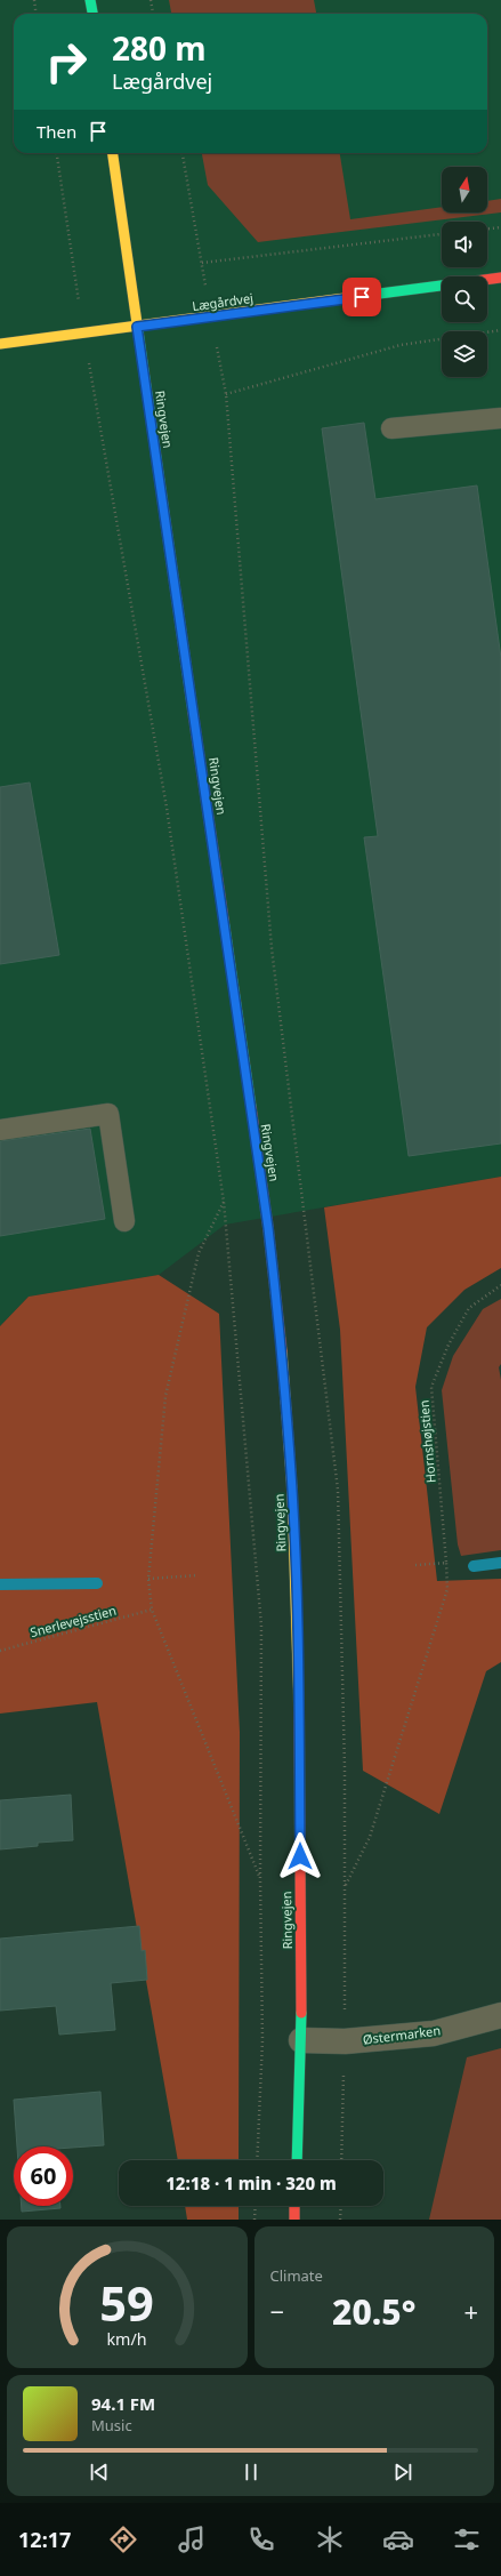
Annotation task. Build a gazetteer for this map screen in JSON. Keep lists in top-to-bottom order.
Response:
{
  "streets": {
    "main road": ["Lægårdvej", "Ringvejen"],
    "street": ["Østermarken"],
    "path": ["Hornshøjstien", "Snerlevejsstien"]
  },
  "crossings": [
    ["Lægårdvej", "Ringvejen"],
    ["Ringvejen", "Østermarken"]
  ],
  "north": "top",
  "page": {
    "turn": ["280 m", "Lægårdvej"],
    "then": "Then",
    "limit": "60",
    "trip": "12:18 · 1 min · 320 m",
    "tile": "Climate",
    "heat": ["−", "20.5°", "+"],
    "song": ["94.1 FM", "Music"],
    "tabs": "12:17",
    "gauge": ["59", "km/h"]
  }
}
